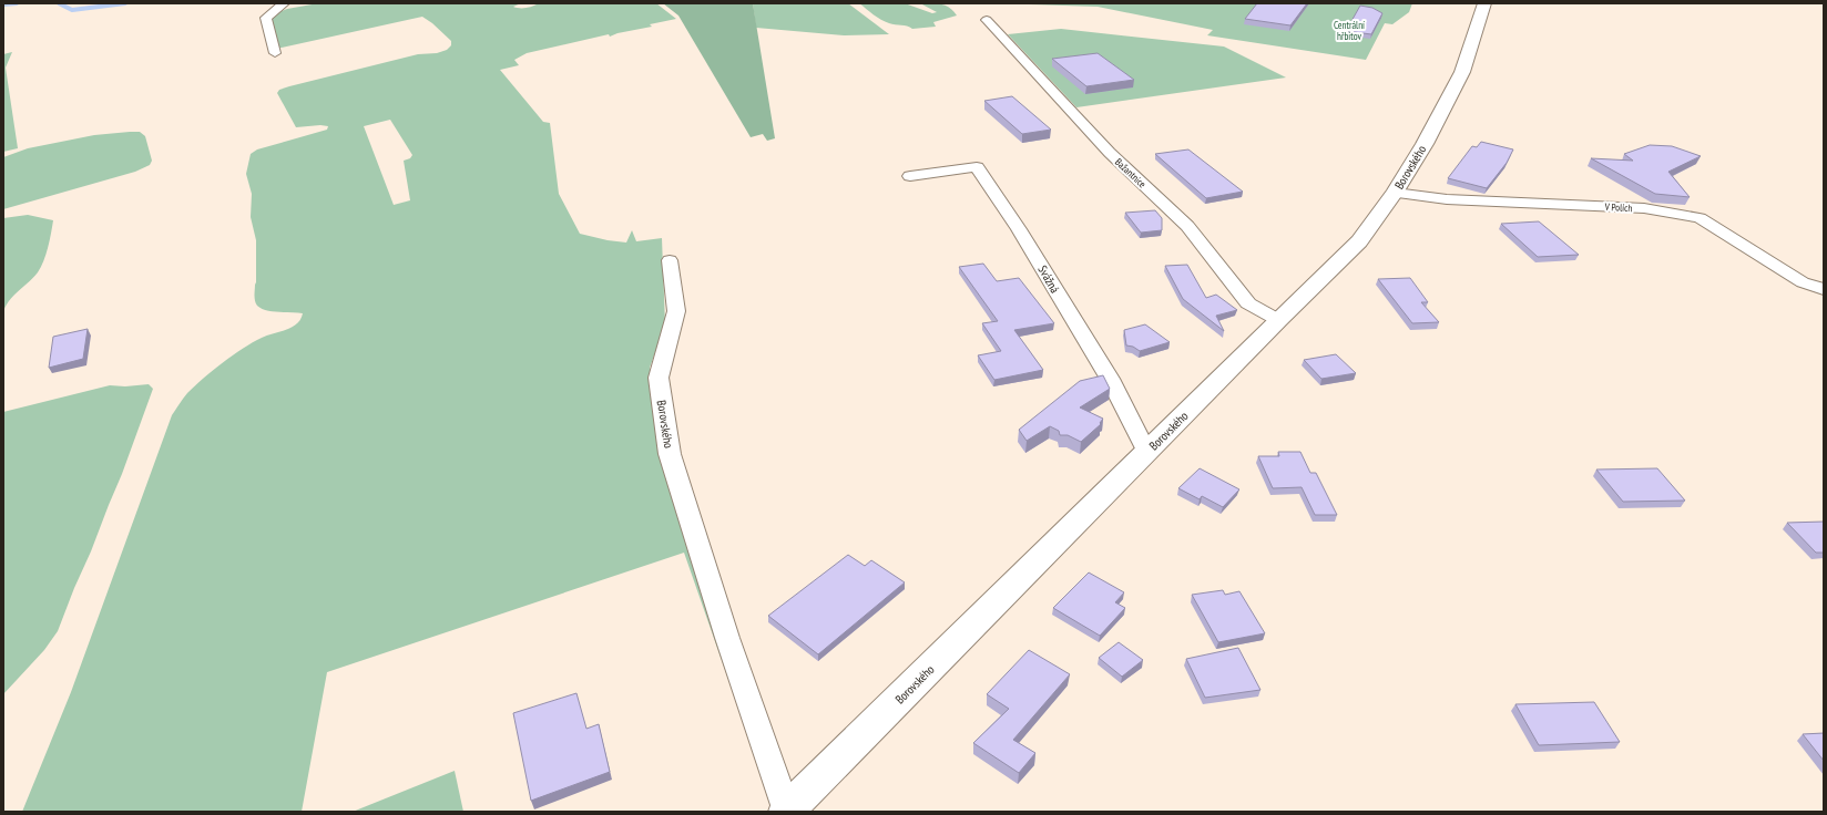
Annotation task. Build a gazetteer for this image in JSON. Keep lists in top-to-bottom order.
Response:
{
  "streets": {
    "main road": ["Borovského"],
    "street": ["Bažantnice", "V Polích", "Svážná"]
  },
  "crossings": [
    ["Borovského", "Bažantnice"],
    ["Borovského", "V Polích"],
    ["Borovského", "Svážná"]
  ],
  "parks": ["Centrální hřbitov"]
}
